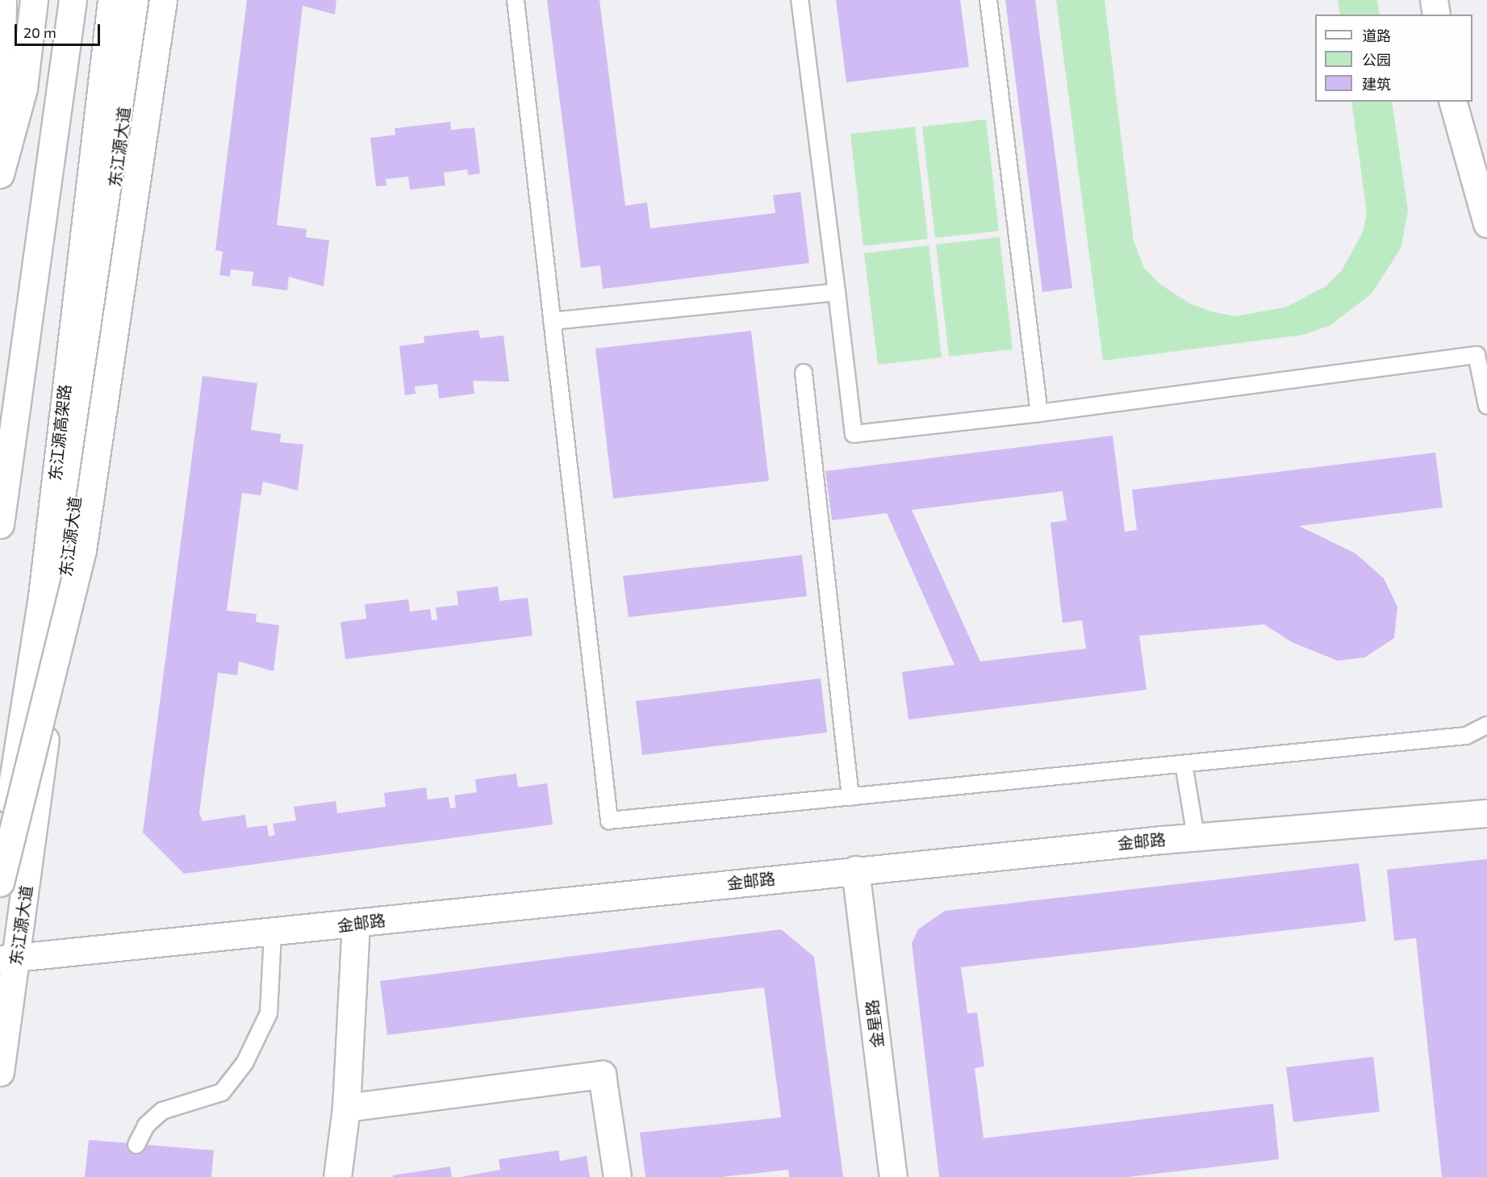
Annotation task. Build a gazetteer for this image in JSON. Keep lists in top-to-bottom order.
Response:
{
  "streets": {
    "main road": [
      "东江源大道",
      "东江源高架路",
      "金邮路",
      "金星路"
    ]
  },
  "crossings": [
    ["东江源大道", "金邮路"],
    ["金邮路", "金星路"]
  ],
  "legend": ["道路", "公园", "建筑"],
  "scale_bar": "20 m"
}
